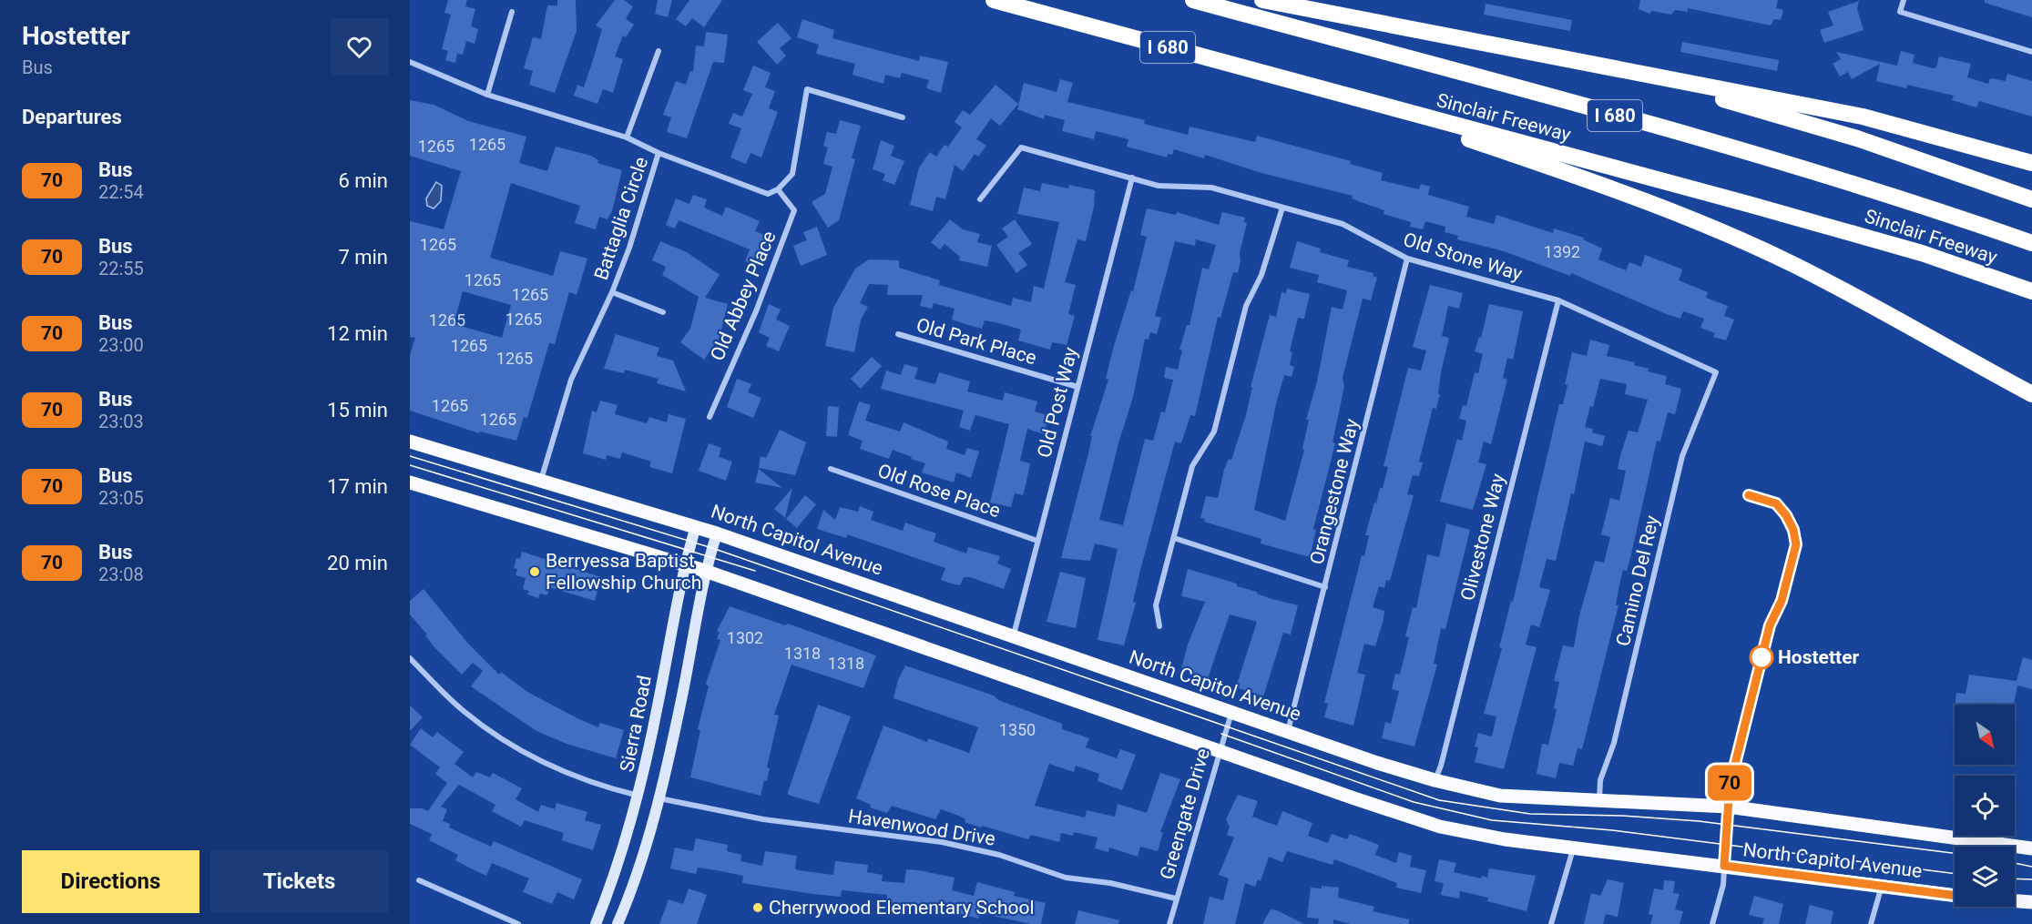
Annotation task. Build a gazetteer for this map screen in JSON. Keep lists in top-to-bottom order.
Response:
{
  "streets": {
    "highway": ["I 680", "Sinclair Freeway"],
    "main road": ["North Capitol Avenue"],
    "street": [
      "Battaglia Circle",
      "Old Stone Way",
      "Old Abbey Place",
      "Old Park Place",
      "Old Post Way",
      "Old Rose Place",
      "Orangestone Way",
      "Olivestone Way",
      "Camino Del Rey",
      "Sierra Road",
      "Greengate Drive",
      "Havenwood Drive"
    ]
  },
  "crossings": [
    ["Battaglia Circle", "North Capitol Avenue"],
    ["Old Stone Way", "Old Post Way"],
    ["Old Stone Way", "Orangestone Way"],
    ["Old Stone Way", "Olivestone Way"],
    ["Old Stone Way", "Camino Del Rey"],
    ["Old Park Place", "Old Post Way"],
    ["Old Post Way", "Old Rose Place"],
    ["Old Post Way", "North Capitol Avenue"],
    ["Orangestone Way", "North Capitol Avenue"],
    ["Olivestone Way", "North Capitol Avenue"],
    ["North Capitol Avenue", "Camino Del Rey"],
    ["North Capitol Avenue", "Sierra Road"],
    ["North Capitol Avenue", "Greengate Drive"],
    ["Sierra Road", "Havenwood Drive"],
    ["Greengate Drive", "Havenwood Drive"]
  ],
  "places": ["Berryessa Baptist Fellowship Church", "Hostetter", "Cherrywood Elementary School"],
  "lines": ["bus line 70"],
  "house_numbers": [
    "1265",
    "1265",
    "1265",
    "1392",
    "1265",
    "1265",
    "1265",
    "1265",
    "1265",
    "1265",
    "1265",
    "1265",
    "1302",
    "1318",
    "1318",
    "1350"
  ],
  "north": "bottom right",
  "page": {
    "heading": [
      ["Hostetter", "Bus"],
      "Departures"
    ],
    "on_map": "70",
    "list": [
      {
        "mark": "70",
        "name": "Bus",
        "note": "22:54",
        "value": "6 min"
      },
      {
        "mark": "70",
        "name": "Bus",
        "note": "22:55",
        "value": "7 min"
      },
      {
        "mark": "70",
        "name": "Bus",
        "note": "23:00",
        "value": "12 min"
      },
      {
        "mark": "70",
        "name": "Bus",
        "note": "23:03",
        "value": "15 min"
      },
      {
        "mark": "70",
        "name": "Bus",
        "note": "23:05",
        "value": "17 min"
      },
      {
        "mark": "70",
        "name": "Bus",
        "note": "23:08",
        "value": "20 min"
      }
    ],
    "buttons": ["Directions", "Tickets"]
  }
}
